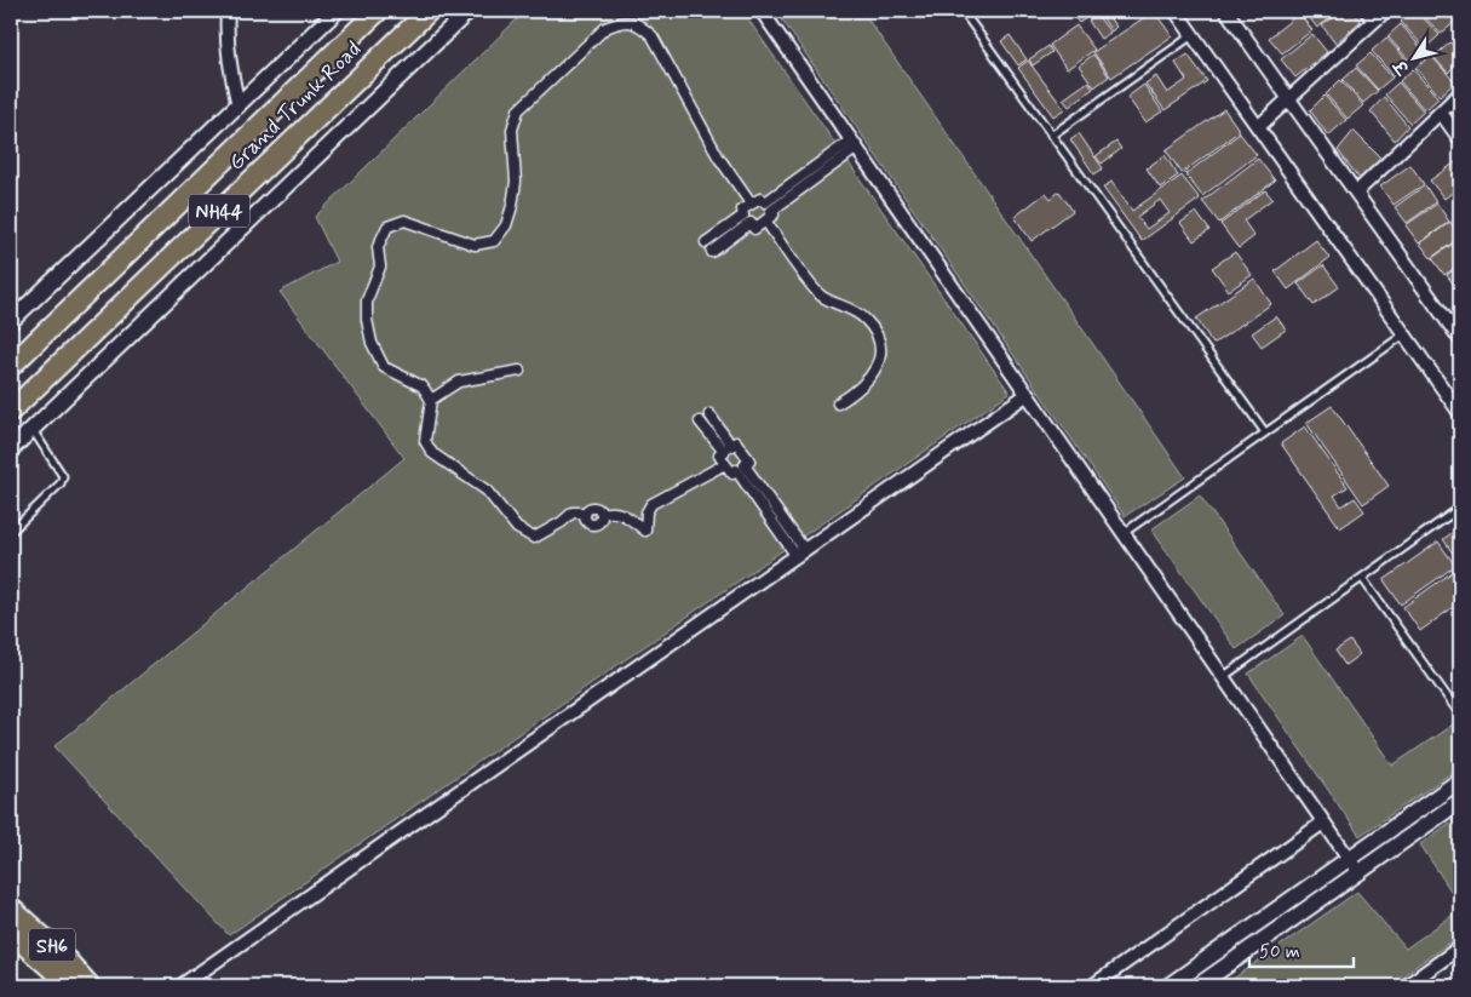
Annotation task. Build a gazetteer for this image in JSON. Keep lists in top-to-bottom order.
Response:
{
  "streets": {
    "main road": ["Grand Trunk Road", "NH44", "SH6"]
  },
  "scale_bar": "50 m",
  "north": "bottom left"
}
